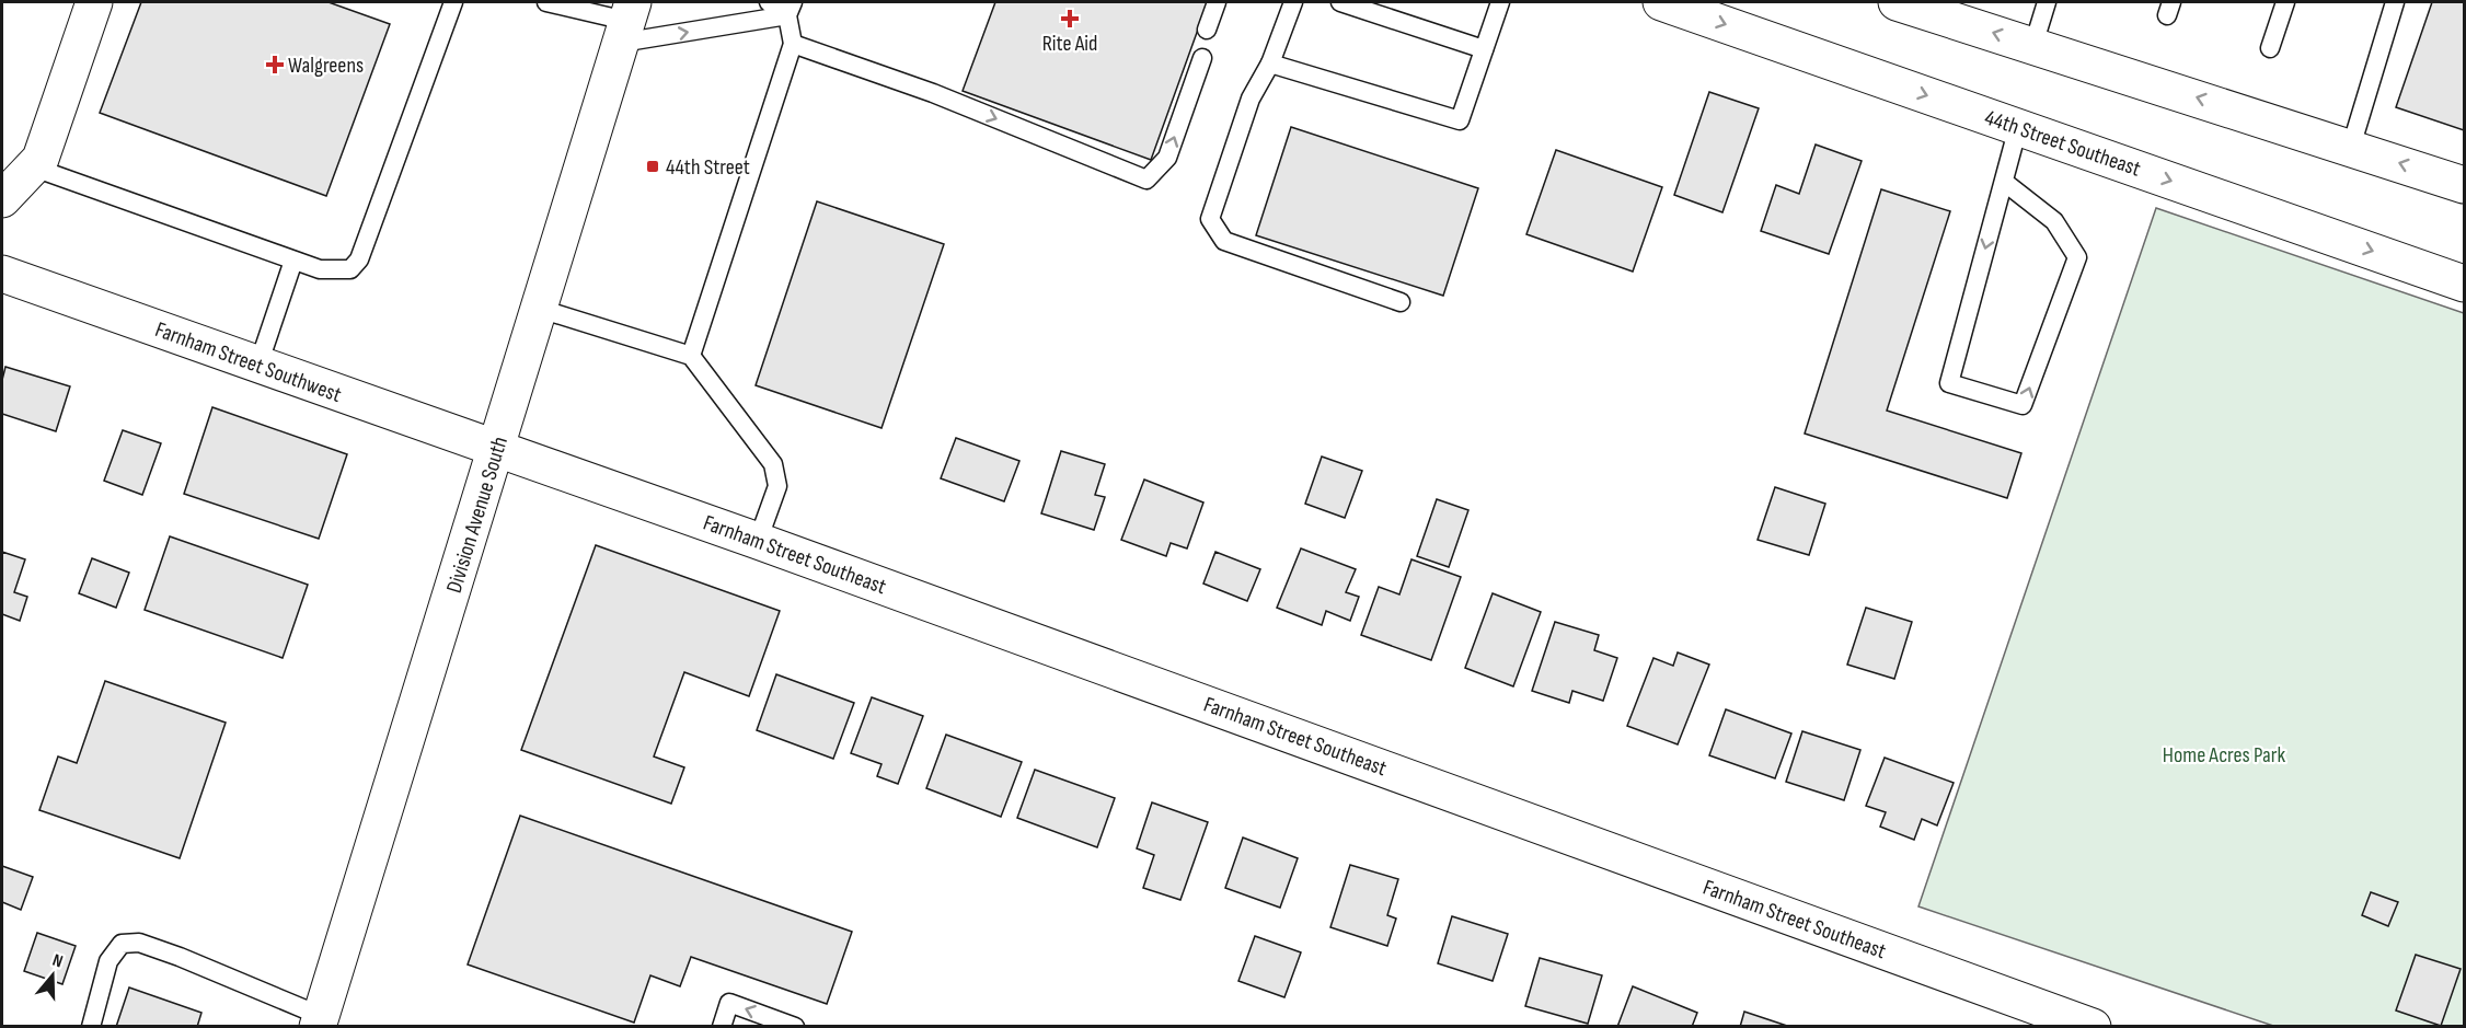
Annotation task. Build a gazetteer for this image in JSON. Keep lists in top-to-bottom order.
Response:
{
  "streets": {
    "main road": [
      "44th Street Southeast",
      "Farnham Street Southwest",
      "Division Avenue South",
      "Farnham Street Southeast"
    ]
  },
  "crossings": [
    ["Farnham Street Southwest", "Division Avenue South"],
    ["Farnham Street Southwest", "Farnham Street Southeast"],
    ["Division Avenue South", "Farnham Street Southeast"]
  ],
  "parks": ["Home Acres Park"],
  "places": {
    "health": ["Rite Aid", "Walgreens"],
    "transit": ["44th Street"]
  },
  "north": "top"
}
